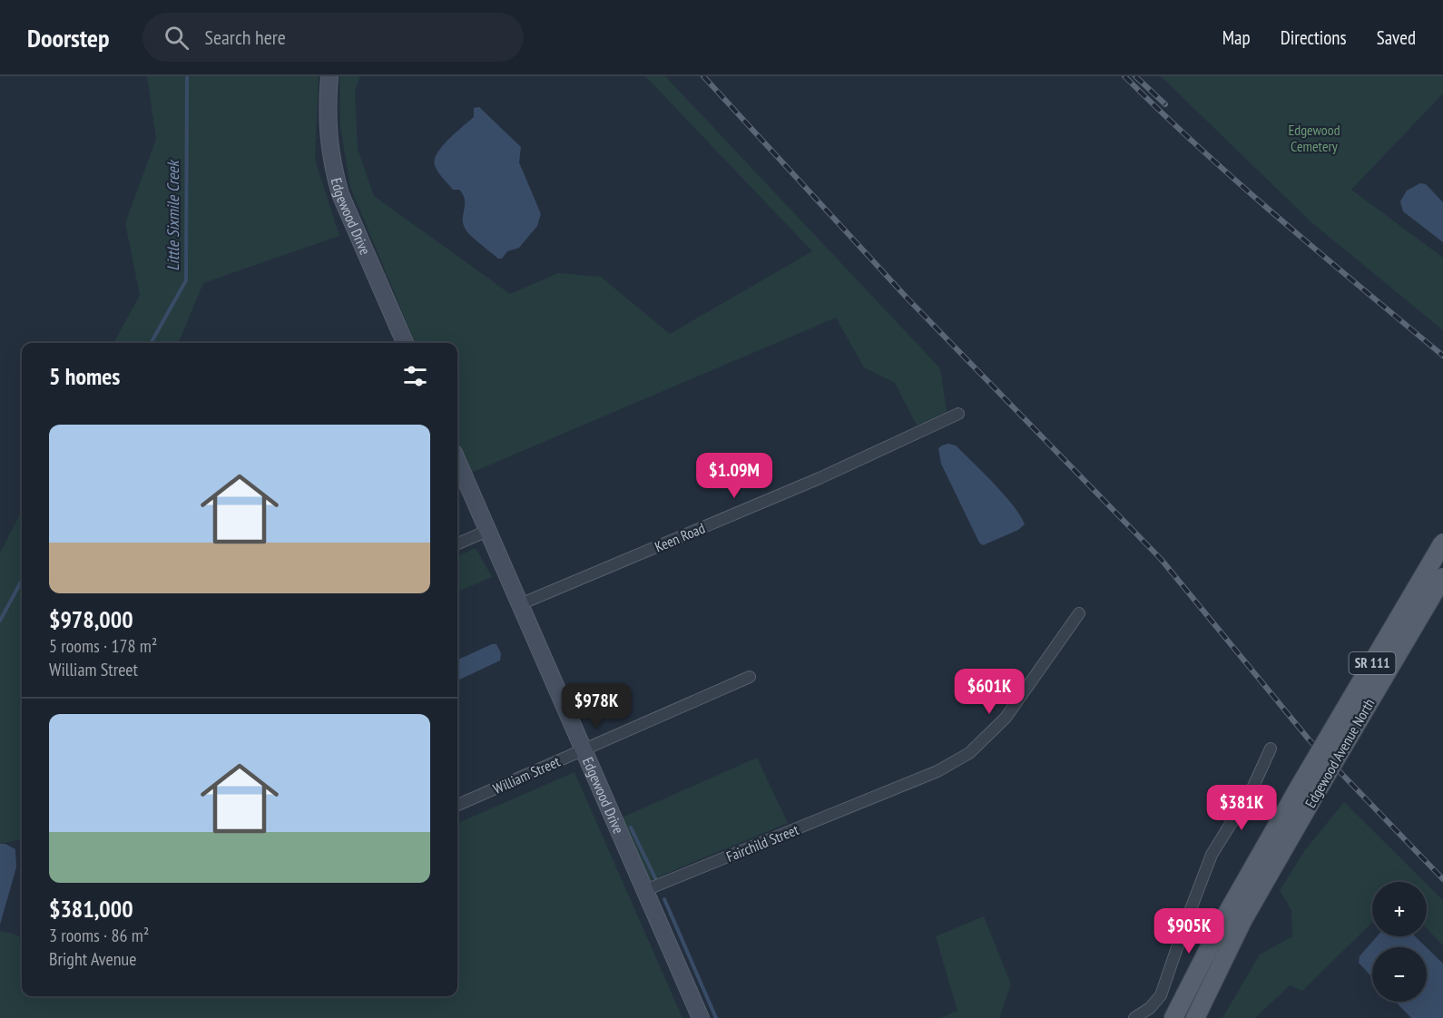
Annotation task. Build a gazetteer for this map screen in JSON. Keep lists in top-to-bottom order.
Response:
{
  "streets": {
    "main road": ["SR 111", "Edgewood Avenue North"],
    "street": [
      "Edgewood Drive",
      "Keen Road",
      "William Street",
      "Fairchild Street"
    ]
  },
  "crossings": [
    ["Edgewood Drive", "Keen Road"],
    ["Edgewood Drive", "William Street"],
    ["Edgewood Drive", "Fairchild Street"]
  ],
  "water": ["Little Sixmile Creek"],
  "parks": ["Edgewood Cemetery"],
  "page": {
    "header": "Doorstep",
    "search": "Search here",
    "nav": ["Map", "Directions", "Saved"],
    "heading": "5 homes",
    "list": [
      {
        "name": "$978,000",
        "note": "5 rooms · 178 m² · William Street"
      },
      {
        "name": "$381,000",
        "note": "3 rooms · 86 m² · Bright Avenue"
      }
    ],
    "price": [
      "$1.09M",
      "$601K",
      "$978K",
      "$381K",
      "$905K"
    ],
    "map_buttons": ["+", "−"]
  }
}
